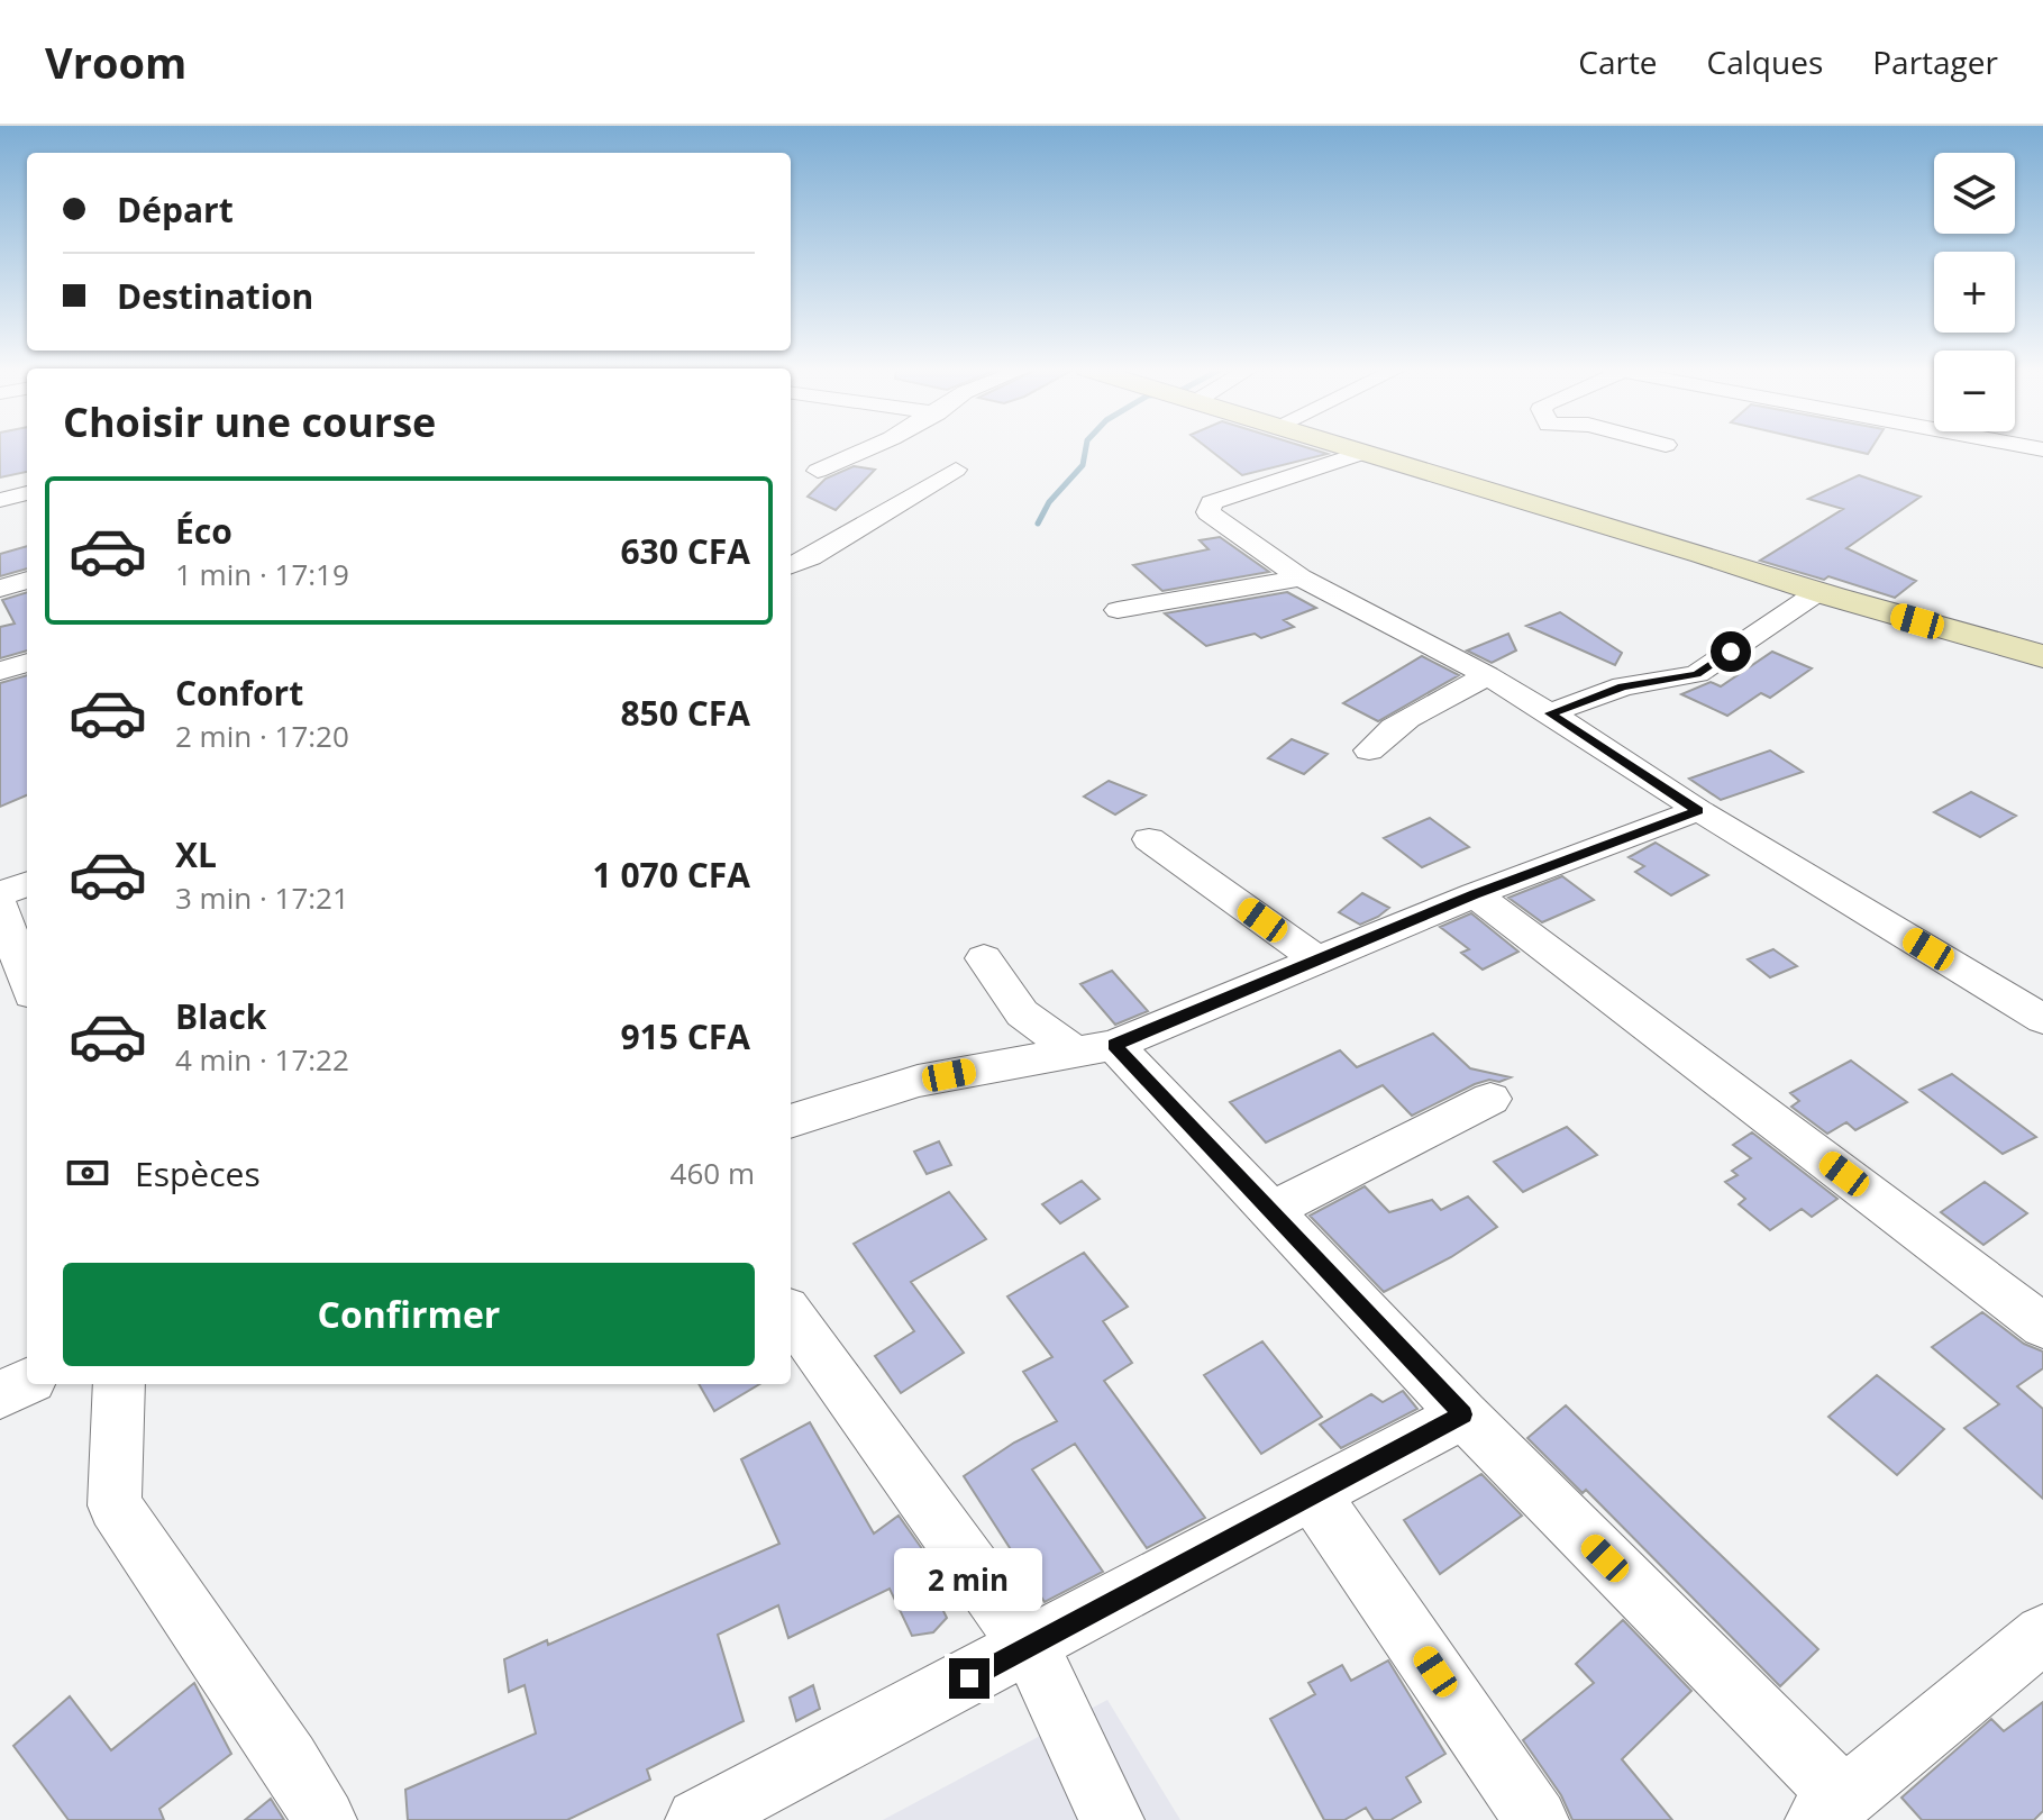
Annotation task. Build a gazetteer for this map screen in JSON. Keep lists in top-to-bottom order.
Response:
{
  "page": {
    "header": "Vroom",
    "nav": ["Carte", "Calques", "Partager"],
    "map_buttons": ["+", "−"],
    "banner": ["Départ", "Destination"],
    "heading": "Choisir une course",
    "list": [
      {
        "name": "Éco",
        "note": "1 min · 17:19",
        "value": "630 CFA"
      },
      {
        "name": "Confort",
        "note": "2 min · 17:20",
        "value": "850 CFA"
      },
      {
        "name": "XL",
        "note": "3 min · 17:21",
        "value": "1 070 CFA"
      },
      {
        "name": "Black",
        "note": "4 min · 17:22",
        "value": "915 CFA"
      }
    ],
    "pay": ["Espèces", "460 m"],
    "buttons": "Confirmer",
    "bubble": "2 min"
  }
}
